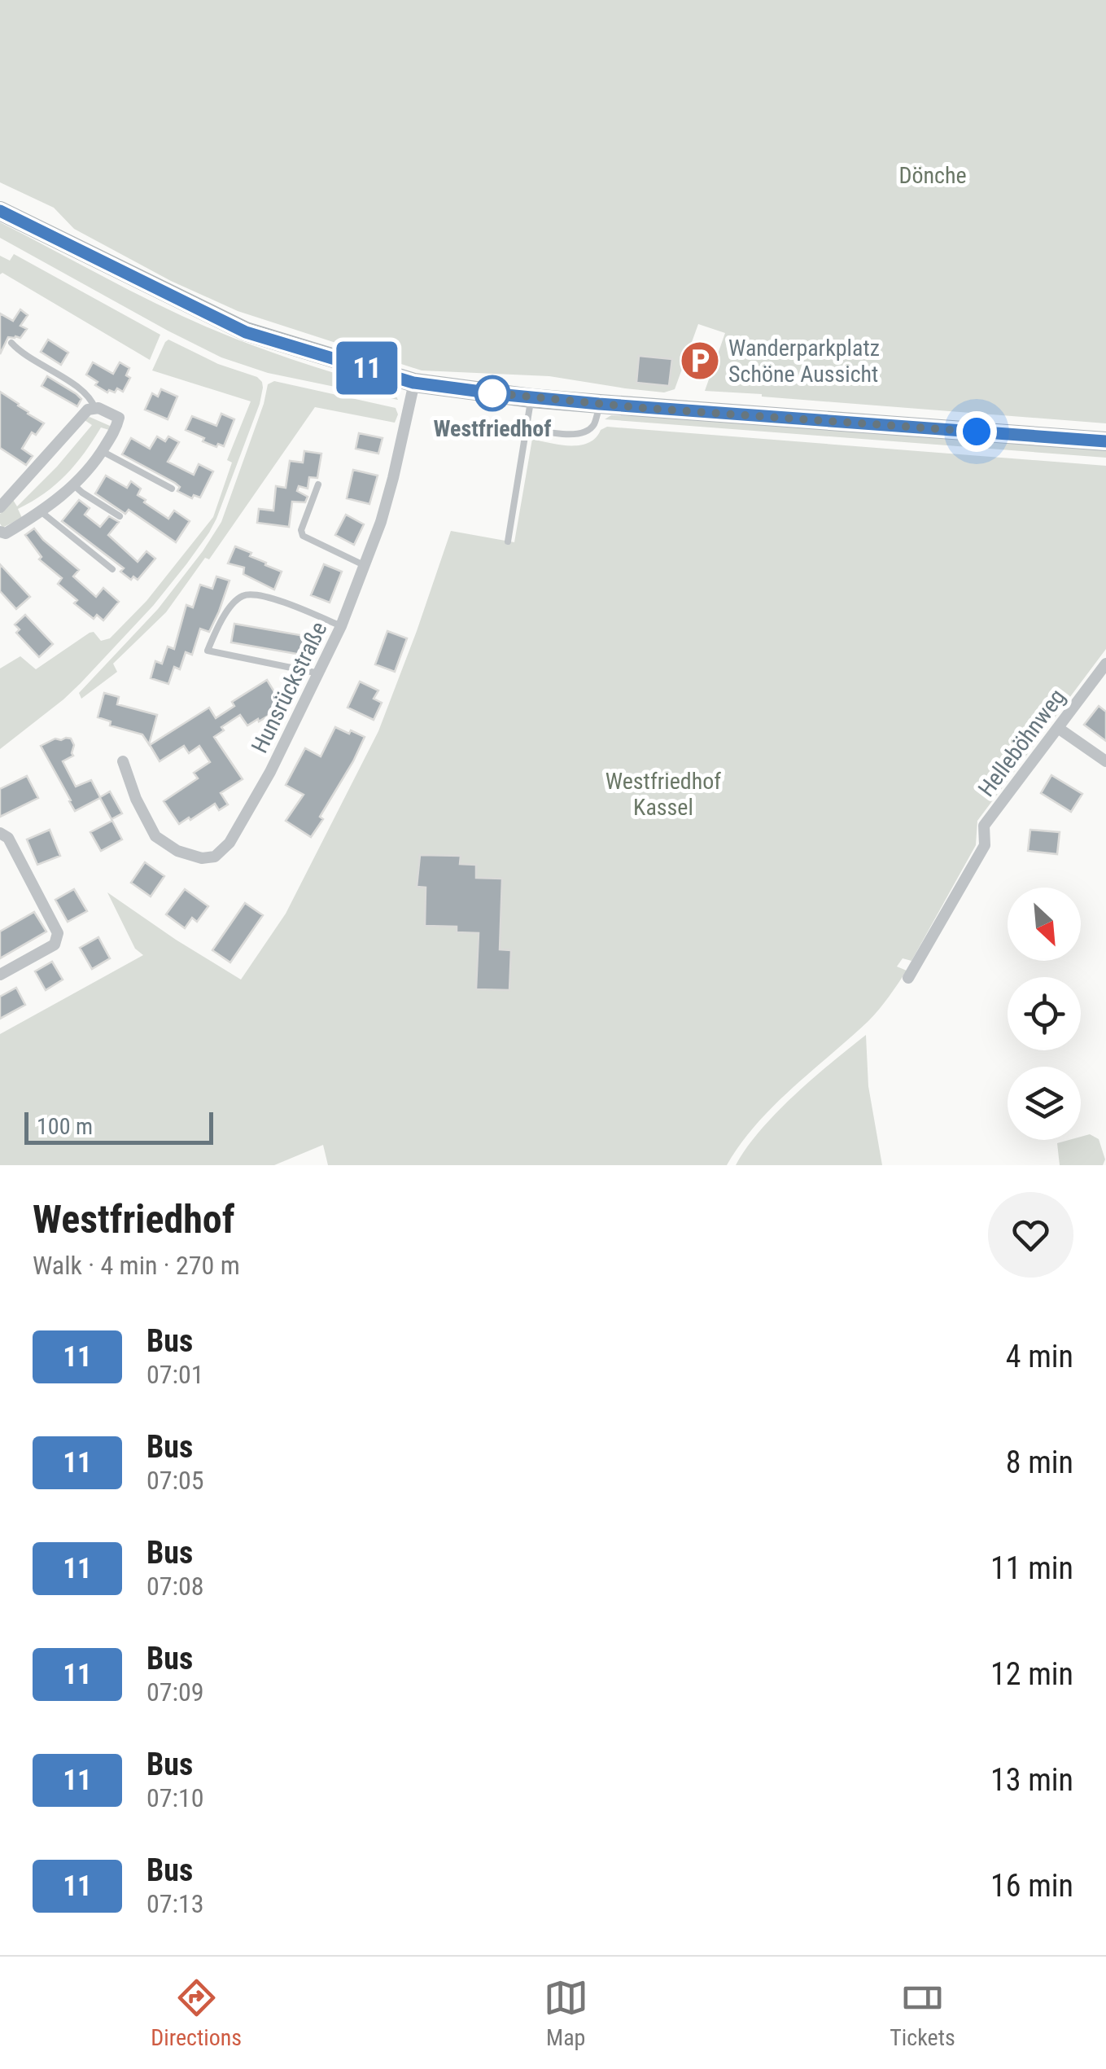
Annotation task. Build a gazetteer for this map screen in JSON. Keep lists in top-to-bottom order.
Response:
{
  "streets": {
    "street": ["Hunsrückstraße", "Helleböhnweg"]
  },
  "parks": ["Dönche", "Westfriedhof Kassel"],
  "places": {
    "parking": ["Wanderparkplatz Schöne Aussicht"],
    "other": ["Westfriedhof"]
  },
  "lines": ["bus line 11"],
  "scale_bar": "100 m",
  "north": "bottom right",
  "page": {
    "on_map": "11",
    "scale": "100 m",
    "heading": ["Westfriedhof", "Walk · 4 min · 270 m"],
    "list": [
      {
        "mark": "11",
        "name": "Bus",
        "note": "07:01",
        "value": "4 min"
      },
      {
        "mark": "11",
        "name": "Bus",
        "note": "07:05",
        "value": "8 min"
      },
      {
        "mark": "11",
        "name": "Bus",
        "note": "07:08",
        "value": "11 min"
      },
      {
        "mark": "11",
        "name": "Bus",
        "note": "07:09",
        "value": "12 min"
      },
      {
        "mark": "11",
        "name": "Bus",
        "note": "07:10",
        "value": "13 min"
      },
      {
        "mark": "11",
        "name": "Bus",
        "note": "07:13",
        "value": "16 min"
      }
    ],
    "tabs": ["Directions", "Map", "Tickets"]
  }
}
